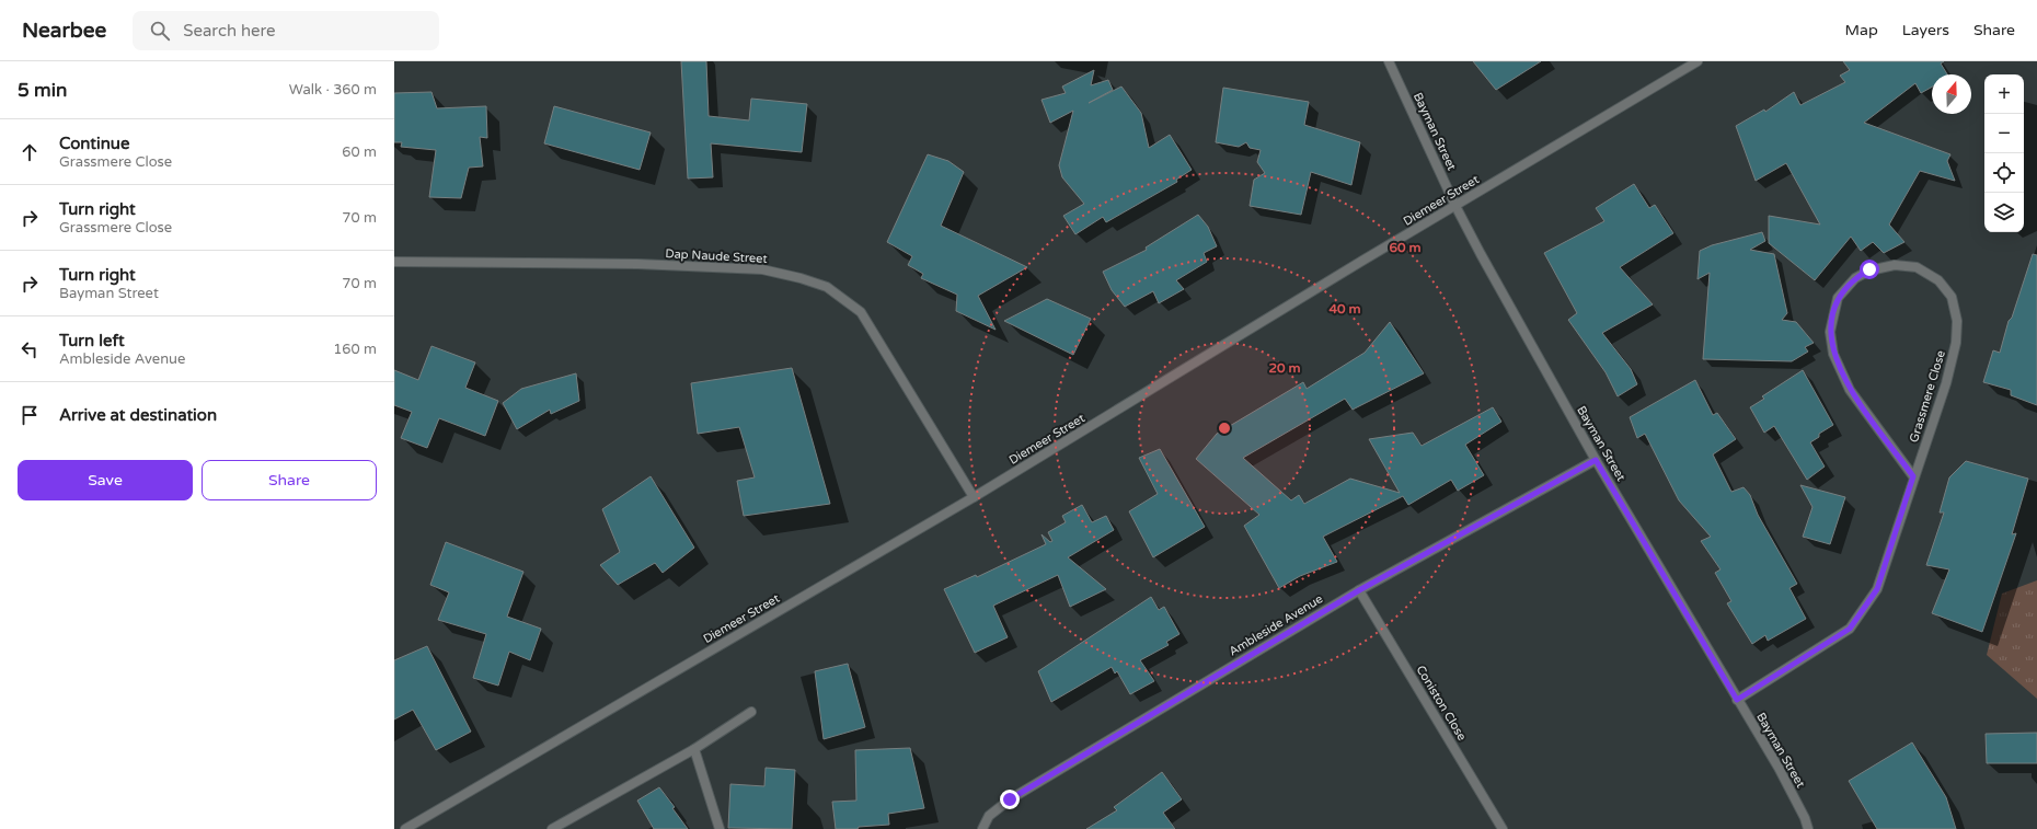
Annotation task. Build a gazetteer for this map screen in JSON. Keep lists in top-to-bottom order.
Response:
{
  "streets": {
    "street": [
      "Bayman Street",
      "Diemeer Street",
      "Dap Naude Street",
      "Grassmere Close",
      "Ambleside Avenue",
      "Coniston Close"
    ]
  },
  "crossings": [
    ["Bayman Street", "Diemeer Street"],
    ["Bayman Street", "Grassmere Close"],
    ["Bayman Street", "Ambleside Avenue"],
    ["Diemeer Street", "Dap Naude Street"],
    ["Ambleside Avenue", "Coniston Close"]
  ],
  "north": "top",
  "page": {
    "header": "Nearbee",
    "search": "Search here",
    "nav": ["Map", "Layers", "Share"],
    "heading": ["5 min", "Walk · 360 m"],
    "map_buttons": ["+", "−"],
    "list": [
      ["Continue", "Grassmere Close", "60 m"],
      ["Turn right", "Grassmere Close", "70 m"],
      ["Turn right", "Bayman Street", "70 m"],
      ["Turn left", "Ambleside Avenue", "160 m"],
      "Arrive at destination"
    ],
    "buttons": ["Save", "Share"]
  },
  "rings": ["60 m", "40 m", "20 m"]
}
